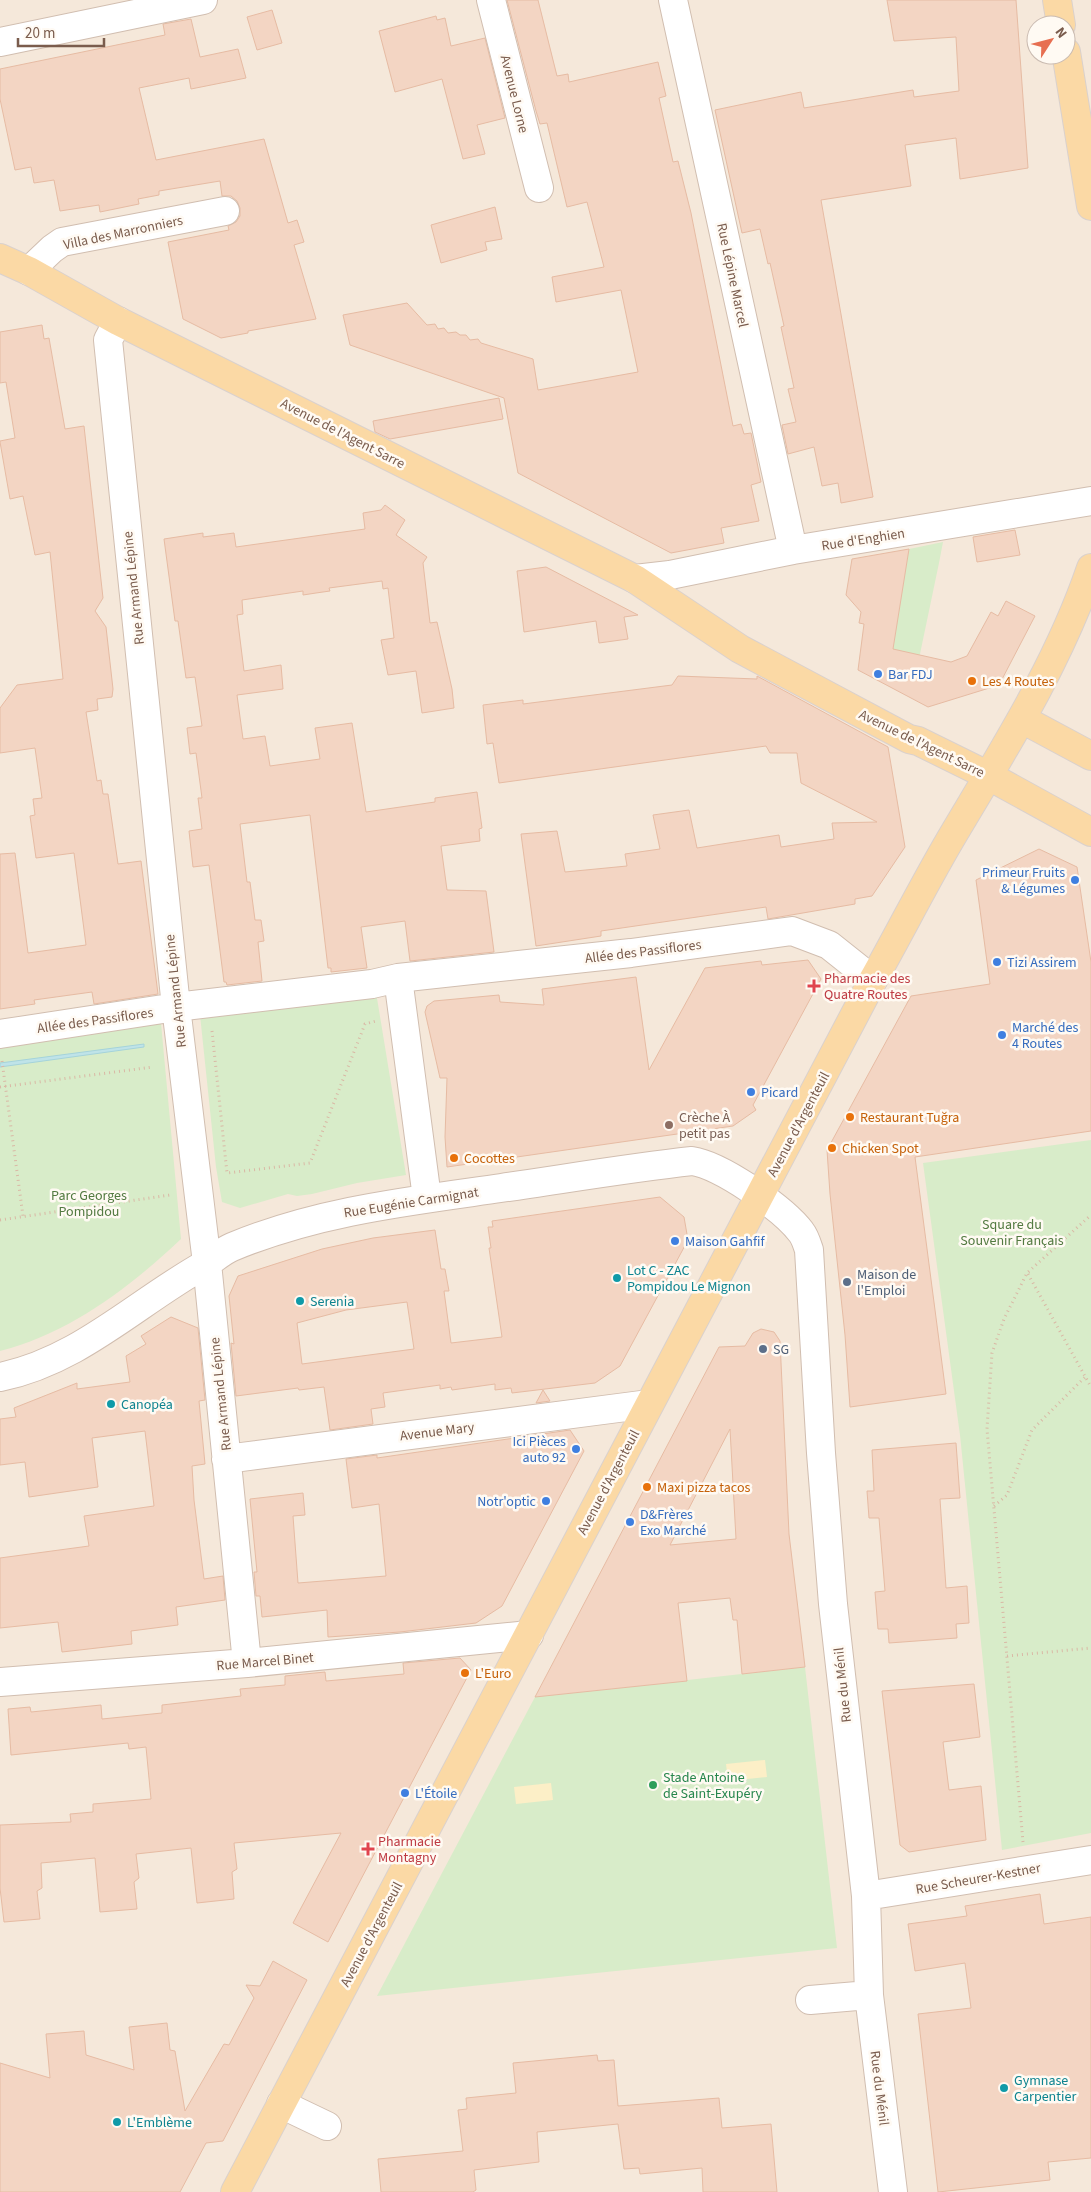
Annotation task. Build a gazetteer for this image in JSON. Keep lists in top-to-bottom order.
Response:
{
  "streets": {
    "main road": ["Avenue de l'Agent Sarre", "Avenue d'Argenteuil"],
    "street": [
      "Avenue Lorne",
      "Villa des Marronniers",
      "Rue Lépine Marcel",
      "Rue d'Enghien",
      "Rue Armand Lépine",
      "Allée des Passiflores",
      "Rue Eugénie Carmignat",
      "Avenue Mary",
      "Rue Marcel Binet",
      "Rue du Ménil",
      "Rue Scheurer-Kestner"
    ]
  },
  "crossings": [
    ["Villa des Marronniers", "Avenue de l'Agent Sarre"],
    ["Rue Lépine Marcel", "Rue d'Enghien"],
    ["Avenue de l'Agent Sarre", "Rue d'Enghien"],
    ["Avenue de l'Agent Sarre", "Rue Armand Lépine"],
    ["Avenue de l'Agent Sarre", "Avenue d'Argenteuil"],
    ["Rue Armand Lépine", "Allée des Passiflores"],
    ["Rue Armand Lépine", "Rue Eugénie Carmignat"],
    ["Rue Armand Lépine", "Avenue Mary"],
    ["Rue Armand Lépine", "Rue Marcel Binet"],
    ["Allée des Passiflores", "Avenue d'Argenteuil"],
    ["Avenue d'Argenteuil", "Rue Eugénie Carmignat"],
    ["Avenue d'Argenteuil", "Avenue Mary"],
    ["Avenue d'Argenteuil", "Rue Marcel Binet"],
    ["Avenue d'Argenteuil", "Rue du Ménil"],
    ["Rue Eugénie Carmignat", "Rue du Ménil"],
    ["Rue du Ménil", "Rue Scheurer-Kestner"]
  ],
  "parks": ["Parc Georges Pompidou", "Square du Souvenir Français"],
  "places": {
    "other": [
      "Bar FDJ",
      "Les 4 Routes",
      "Primeur Fruits & Légumes",
      "Tizi Assirem",
      "Marché des 4 Routes",
      "Picard",
      "Restaurant Tuğra",
      "Crèche À petit pas",
      "Chicken Spot",
      "Cocottes",
      "Maison Gahfif",
      "Lot C - ZAC Pompidou Le Mignon",
      "Maison de l'Emploi",
      "Serenia",
      "SG",
      "Canopéa",
      "Ici Pièces auto 92",
      "Maxi pizza tacos",
      "Notr'optic",
      "D&Frères Exo Marché",
      "L'Euro",
      "Stade Antoine de Saint-Exupéry",
      "L'Étoile",
      "Gymnase Carpentier",
      "L'Emblème"
    ],
    "health": ["Pharmacie des Quatre Routes", "Pharmacie Montagny"]
  },
  "scale_bar": "20 m",
  "north": "top right"
}
